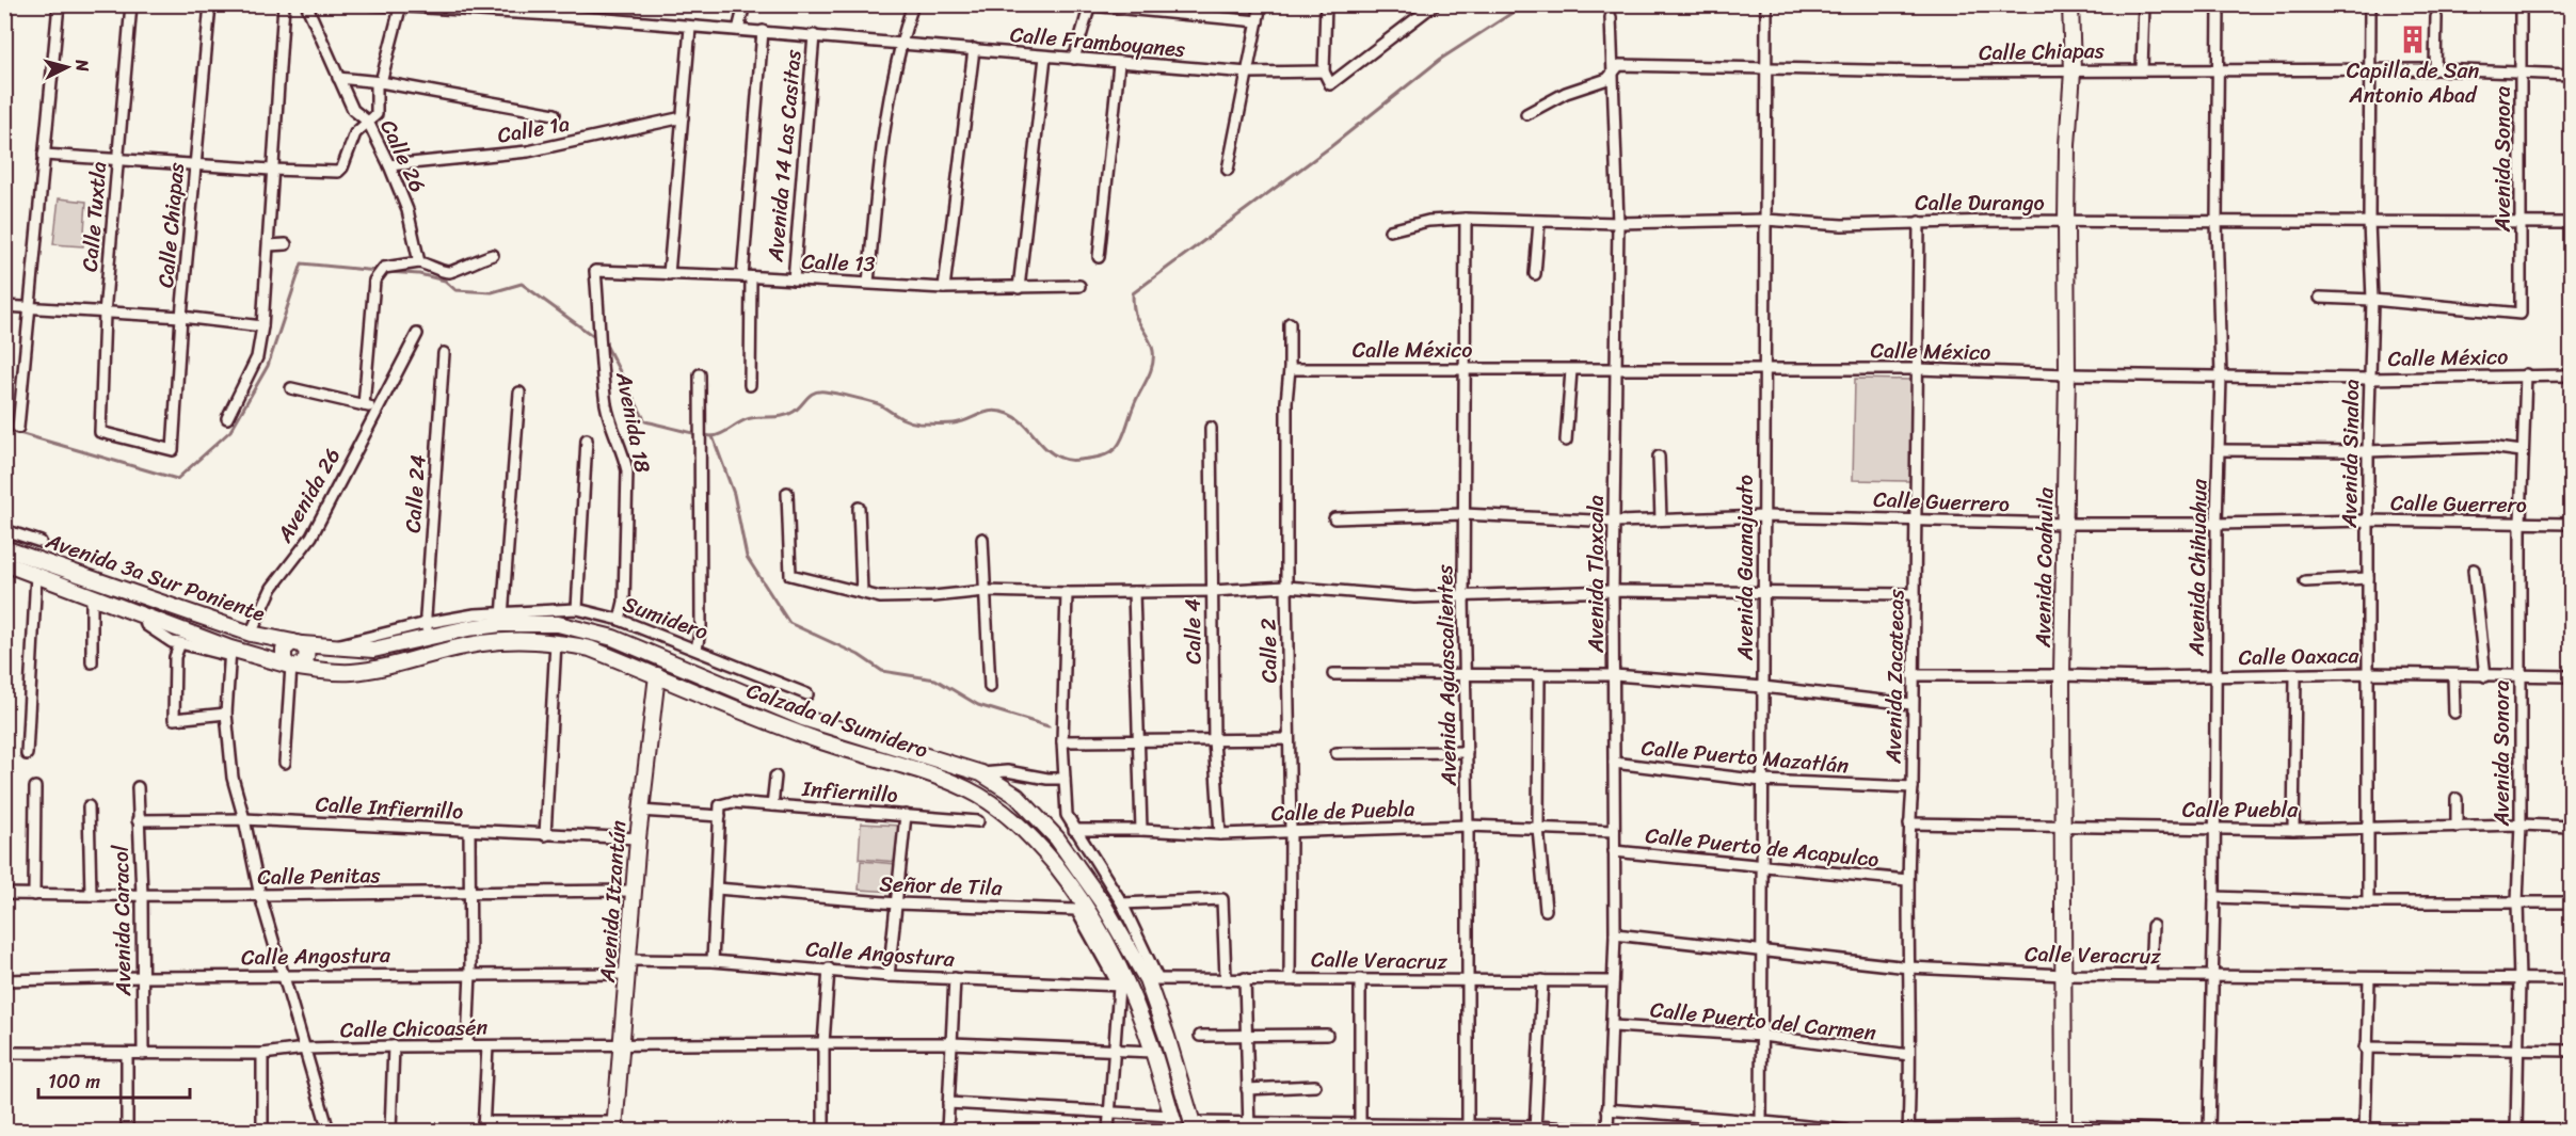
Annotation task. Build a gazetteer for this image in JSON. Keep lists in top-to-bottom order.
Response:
{
  "streets": {
    "main road": [
      "Avenida Coahuila",
      "Avenida 3a Sur Poniente",
      "Calzada al Sumidero",
      "Avenida Itzantún"
    ],
    "street": [
      "Calle Framboyanes",
      "Calle Chiapas",
      "Calle 1a",
      "Calle 26",
      "Avenida 14 Las Casitas",
      "Avenida Sonora",
      "Calle Durango",
      "Calle Tuxtla",
      "Calle 13",
      "Calle México",
      "Avenida 18",
      "Avenida Sinaloa",
      "Calle 24",
      "Avenida 26",
      "Calle Guerrero",
      "Avenida Guanajuato",
      "Avenida Chihuahua",
      "Avenida Tlaxcala",
      "Sumidero",
      "Calle 4",
      "Calle 2",
      "Calle Oaxaca",
      "Avenida Aguascalientes",
      "Avenida Zacatecas",
      "Calle Puerto Mazatlán",
      "Infiernillo",
      "Calle Infiernillo",
      "Calle Puebla",
      "Calle de Puebla",
      "Calle Puerto de Acapulco",
      "Calle Penitas",
      "Señor de Tila",
      "Avenida Caracol",
      "Calle Angostura",
      "Calle Veracruz",
      "Calle Puerto del Carmen",
      "Calle Chicoasén"
    ]
  },
  "crossings": [
    ["Calle Framboyanes", "Avenida 14 Las Casitas"],
    ["Calle Chiapas", "Avenida Sonora"],
    ["Calle Chiapas", "Calle Tuxtla"],
    ["Calle Chiapas", "Avenida Sinaloa"],
    ["Calle Chiapas", "Avenida Guanajuato"],
    ["Calle Chiapas", "Avenida Coahuila"],
    ["Calle Chiapas", "Avenida Chihuahua"],
    ["Calle Chiapas", "Avenida Tlaxcala"],
    ["Calle 1a", "Calle 26"],
    ["Avenida 14 Las Casitas", "Calle 13"],
    ["Avenida Sonora", "Calle Durango"],
    ["Avenida Sonora", "Calle México"],
    ["Avenida Sonora", "Avenida Sinaloa"],
    ["Avenida Sonora", "Calle Guerrero"],
    ["Avenida Sonora", "Calle Oaxaca"],
    ["Avenida Sonora", "Calle Puebla"],
    ["Avenida Sonora", "Calle Veracruz"],
    ["Calle Durango", "Avenida Sinaloa"],
    ["Calle Durango", "Avenida Guanajuato"],
    ["Calle Durango", "Avenida Coahuila"],
    ["Calle Durango", "Avenida Chihuahua"],
    ["Calle Durango", "Avenida Tlaxcala"],
    ["Calle Durango", "Avenida Aguascalientes"],
    ["Calle Durango", "Avenida Zacatecas"],
    ["Calle 13", "Avenida 18"],
    ["Calle México", "Avenida Sinaloa"],
    ["Calle México", "Avenida Guanajuato"],
    ["Calle México", "Avenida Coahuila"],
    ["Calle México", "Avenida Chihuahua"],
    ["Calle México", "Avenida Tlaxcala"],
    ["Calle México", "Calle 2"],
    ["Calle México", "Avenida Aguascalientes"],
    ["Calle México", "Avenida Zacatecas"],
    ["Avenida 18", "Sumidero"],
    ["Avenida Sinaloa", "Calle Guerrero"],
    ["Avenida Sinaloa", "Calle Oaxaca"],
    ["Avenida Sinaloa", "Calle Puebla"],
    ["Calle 24", "Calzada al Sumidero"],
    ["Avenida 26", "Avenida 3a Sur Poniente"],
    ["Calle Guerrero", "Avenida Guanajuato"],
    ["Calle Guerrero", "Avenida Coahuila"],
    ["Calle Guerrero", "Avenida Chihuahua"],
    ["Calle Guerrero", "Avenida Tlaxcala"],
    ["Calle Guerrero", "Avenida Aguascalientes"],
    ["Calle Guerrero", "Avenida Zacatecas"],
    ["Avenida Guanajuato", "Calle Puerto Mazatlán"],
    ["Avenida Guanajuato", "Calle Puerto de Acapulco"],
    ["Avenida Guanajuato", "Calle Veracruz"],
    ["Avenida Guanajuato", "Calle Puerto del Carmen"],
    ["Avenida Coahuila", "Calle Oaxaca"],
    ["Avenida Coahuila", "Calle Puebla"],
    ["Avenida Coahuila", "Calle Veracruz"],
    ["Avenida Chihuahua", "Calle Oaxaca"],
    ["Avenida Chihuahua", "Calle Puebla"],
    ["Avenida Chihuahua", "Calle Veracruz"],
    ["Avenida Tlaxcala", "Calle Puerto Mazatlán"],
    ["Avenida Tlaxcala", "Calle de Puebla"],
    ["Avenida Tlaxcala", "Calle Puerto de Acapulco"],
    ["Avenida Tlaxcala", "Calle Veracruz"],
    ["Avenida Tlaxcala", "Calle Puerto del Carmen"],
    ["Avenida 3a Sur Poniente", "Calzada al Sumidero"],
    ["Sumidero", "Calzada al Sumidero"],
    ["Calle 4", "Calle de Puebla"],
    ["Calle 2", "Calle de Puebla"],
    ["Calle 2", "Calle Veracruz"],
    ["Calle Oaxaca", "Avenida Zacatecas"],
    ["Avenida Aguascalientes", "Calle de Puebla"],
    ["Avenida Aguascalientes", "Calle Veracruz"],
    ["Avenida Zacatecas", "Calle Puerto Mazatlán"],
    ["Avenida Zacatecas", "Calle Puebla"],
    ["Avenida Zacatecas", "Calle Puerto de Acapulco"],
    ["Avenida Zacatecas", "Calle Veracruz"],
    ["Avenida Zacatecas", "Calle Puerto del Carmen"],
    ["Calzada al Sumidero", "Señor de Tila"],
    ["Calzada al Sumidero", "Avenida Itzantún"],
    ["Calzada al Sumidero", "Calle Angostura"],
    ["Calzada al Sumidero", "Calle Veracruz"],
    ["Calzada al Sumidero", "Calle Chicoasén"],
    ["Infiernillo", "Avenida Itzantún"],
    ["Calle Infiernillo", "Avenida Itzantún"],
    ["Calle Infiernillo", "Avenida Caracol"],
    ["Calle Penitas", "Avenida Itzantún"],
    ["Calle Penitas", "Avenida Caracol"],
    ["Señor de Tila", "Calle Angostura"],
    ["Avenida Itzantún", "Calle Angostura"],
    ["Avenida Itzantún", "Calle Chicoasén"],
    ["Avenida Caracol", "Calle Angostura"],
    ["Avenida Caracol", "Calle Chicoasén"]
  ],
  "places": {
    "building": ["Capilla de San Antonio Abad"]
  },
  "scale_bar": "100 m",
  "north": "right"
}
